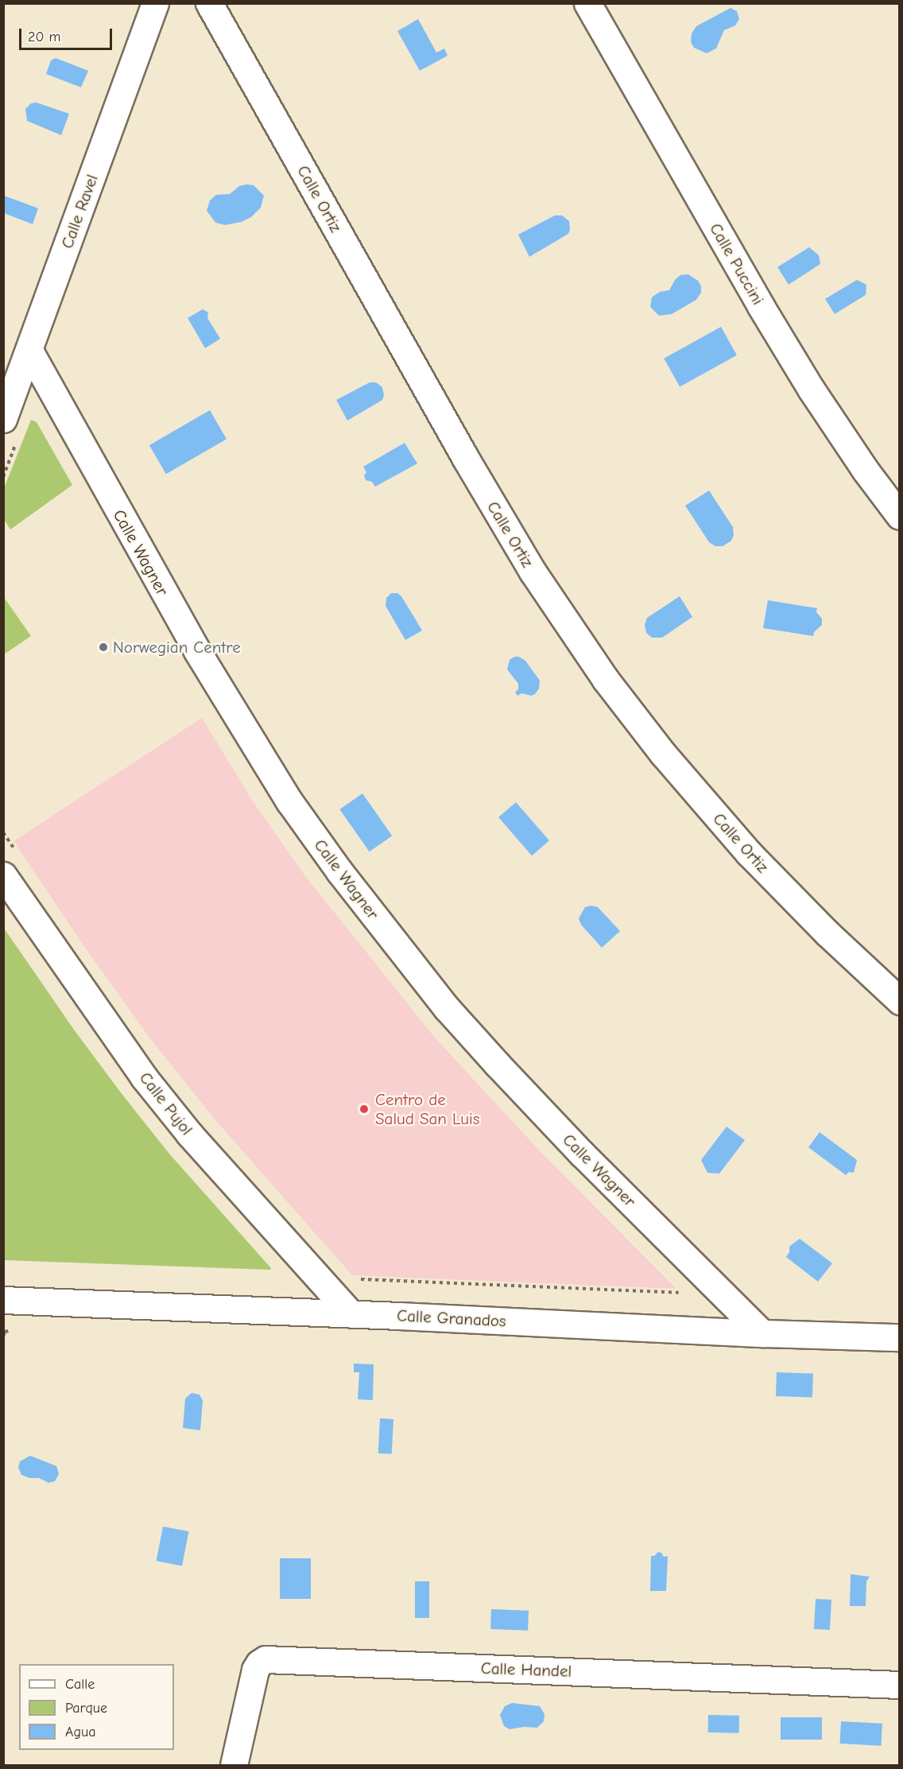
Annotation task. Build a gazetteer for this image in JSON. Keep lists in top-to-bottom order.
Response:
{
  "streets": {
    "street": [
      "Calle Ortiz",
      "Calle Ravel",
      "Calle Puccini",
      "Calle Wagner",
      "Calle Pujol",
      "Calle Granados",
      "Calle Handel"
    ]
  },
  "crossings": [
    ["Calle Ravel", "Calle Wagner"],
    ["Calle Wagner", "Calle Granados"],
    ["Calle Pujol", "Calle Granados"]
  ],
  "places": ["Norwegian Centre", "Centro de Salud San Luis"],
  "legend": ["Calle", "Parque", "Agua"],
  "scale_bar": "20 m"
}
